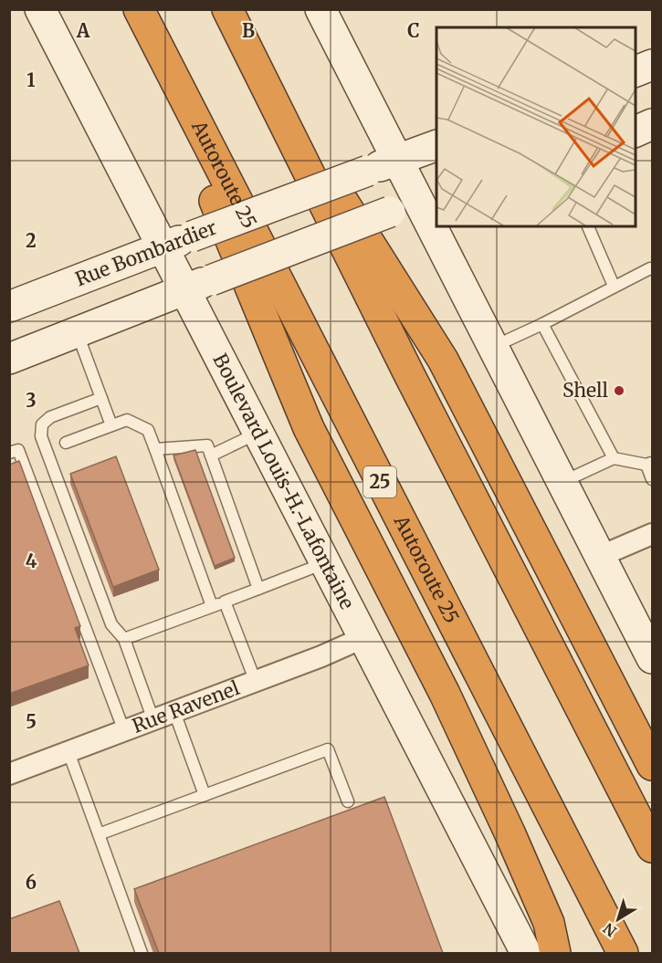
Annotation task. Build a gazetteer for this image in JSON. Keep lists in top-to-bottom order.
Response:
{
  "streets": {
    "highway": ["Autoroute 25", "25"],
    "main road": ["Rue Bombardier", "Boulevard Louis-H.-Lafontaine"],
    "street": ["Rue Ravenel"]
  },
  "crossings": [
    ["Rue Bombardier", "Boulevard Louis-H.-Lafontaine"],
    ["Boulevard Louis-H.-Lafontaine", "Rue Ravenel"]
  ],
  "places": ["Shell"],
  "north": "bottom left",
  "grid": {
    "columns": ["A", "B", "C"],
    "rows": [
      "1",
      "2",
      "3",
      "4",
      "5",
      "6"
    ]
  }
}
